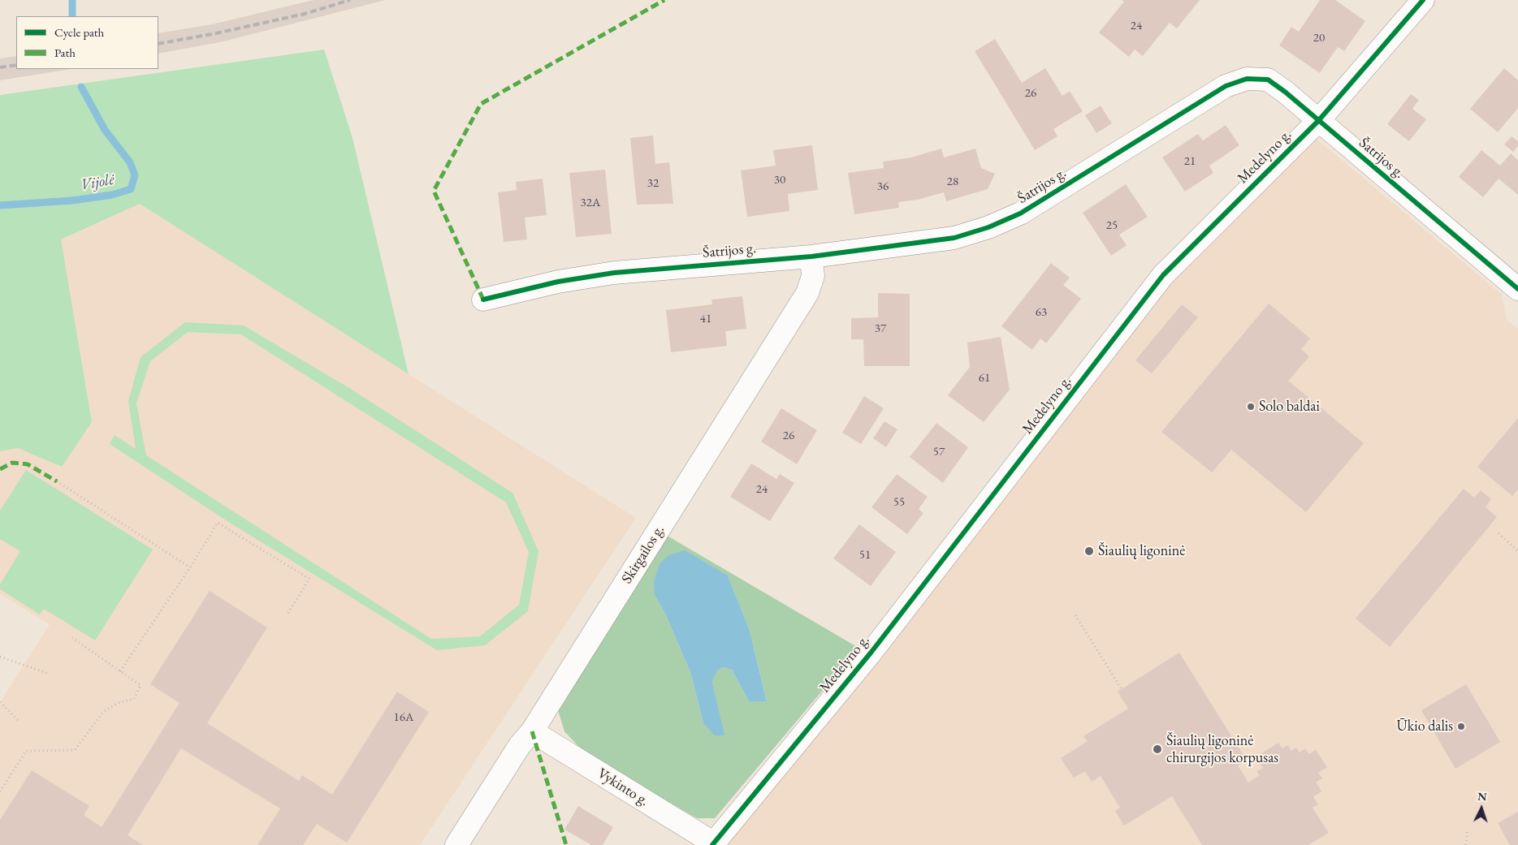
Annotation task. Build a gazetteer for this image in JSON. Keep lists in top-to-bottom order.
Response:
{
  "streets": {
    "street": [
      "Medelyno g.",
      "Šatrijos g.",
      "Skirgailos g.",
      "Vykinto g."
    ]
  },
  "crossings": [
    ["Medelyno g.", "Šatrijos g."],
    ["Medelyno g.", "Vykinto g."],
    ["Šatrijos g.", "Skirgailos g."],
    ["Skirgailos g.", "Vykinto g."]
  ],
  "water": ["Vijolė"],
  "places": [
    "Solo baldai",
    "Šiaulių ligoninė",
    "Ūkio dalis",
    "Šiaulių ligoninė chirurgijos korpusas"
  ],
  "house_numbers": [
    "24",
    "20",
    "26",
    "21",
    "30",
    "28",
    "32",
    "36",
    "32A",
    "25",
    "63",
    "41",
    "37",
    "61",
    "26",
    "57",
    "24",
    "55",
    "51",
    "16A"
  ],
  "legend": ["Cycle path", "Path"],
  "north": "top"
}
